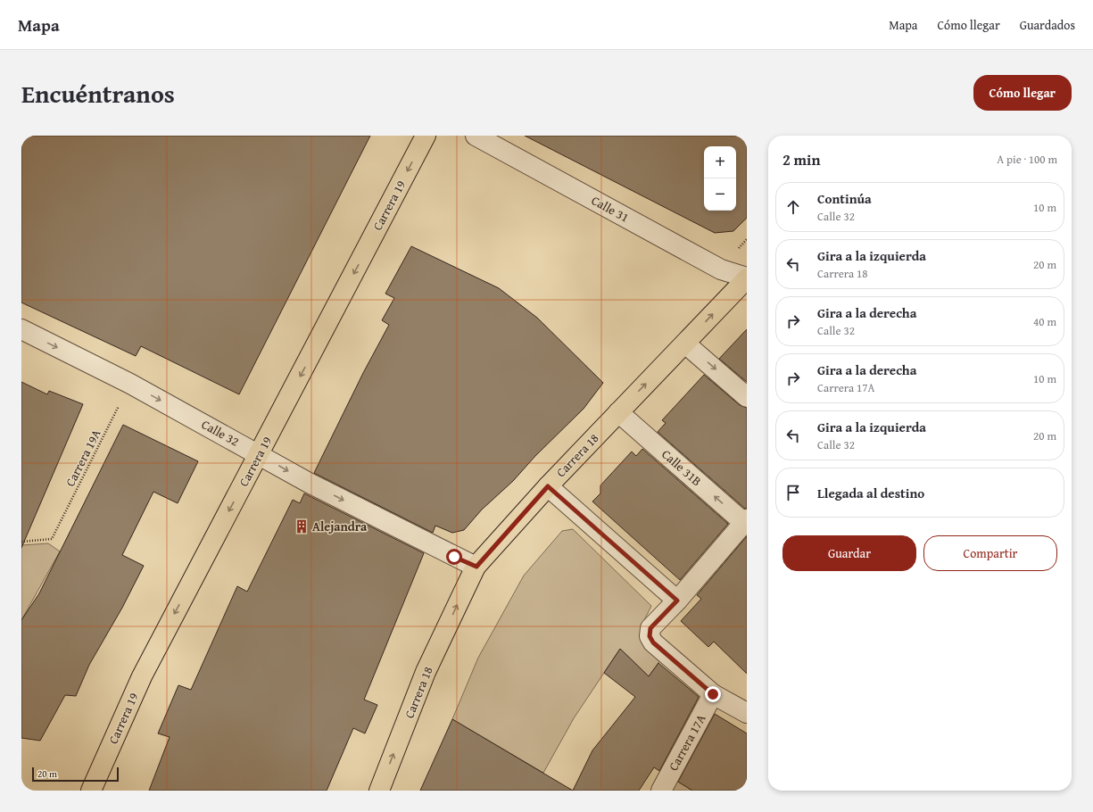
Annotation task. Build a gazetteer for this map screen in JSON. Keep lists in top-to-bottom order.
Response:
{
  "streets": {
    "main road": ["Carrera 19", "Carrera 18"],
    "street": [
      "Calle 31",
      "Calle 32",
      "Calle 31B",
      "Carrera 17A"
    ],
    "path": ["Carrera 19A"]
  },
  "crossings": [
    ["Carrera 19", "Calle 32"],
    ["Calle 31", "Carrera 18"],
    ["Calle 32", "Carrera 18"],
    ["Calle 32", "Carrera 19A"],
    ["Carrera 18", "Calle 31B"]
  ],
  "one_way": ["Carrera 19", "Calle 32", "Carrera 18"],
  "places": {
    "building": ["Alejandra"]
  },
  "scale_bar": "20 m",
  "page": {
    "header": "Mapa",
    "nav": ["Mapa", "Cómo llegar", "Guardados"],
    "title": "Encuéntranos",
    "buttons": [
      "Cómo llegar",
      ["Guardar", "Compartir"]
    ],
    "heading": ["2 min", "A pie · 100 m"],
    "map_buttons": ["+", "−"],
    "list": [
      ["Continúa", "Calle 32", "10 m"],
      ["Gira a la izquierda", "Carrera 18", "20 m"],
      ["Gira a la derecha", "Calle 32", "40 m"],
      ["Gira a la derecha", "Carrera 17A", "10 m"],
      ["Gira a la izquierda", "Calle 32", "20 m"],
      "Llegada al destino"
    ],
    "scale": "20 m"
  }
}
